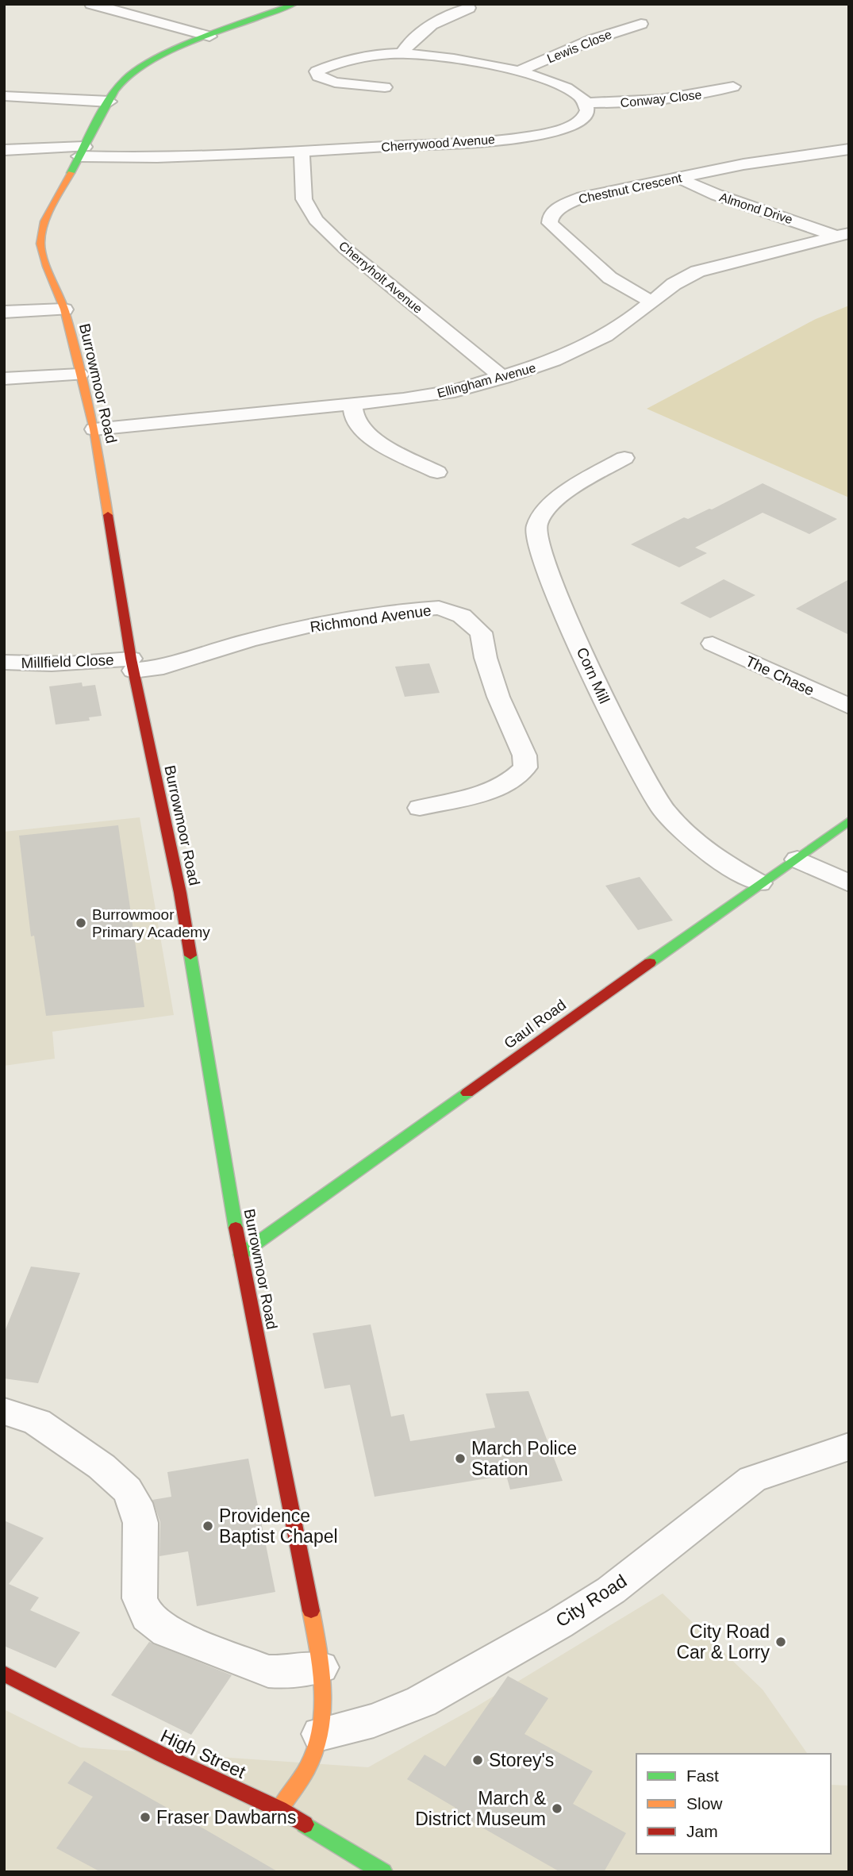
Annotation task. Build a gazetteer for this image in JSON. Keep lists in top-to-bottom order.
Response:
{
  "streets": {
    "street": [
      "Lewis Close",
      "Conway Close",
      "Cherrywood Avenue",
      "Chestnut Crescent",
      "Almond Drive",
      "Cherryholt Avenue",
      "Ellingham Avenue",
      "Burrowmoor Road",
      "Richmond Avenue",
      "Millfield Close",
      "Corn Mill",
      "The Chase",
      "Gaul Road",
      "City Road",
      "High Street"
    ]
  },
  "crossings": [
    ["Conway Close", "Cherrywood Avenue"],
    ["Cherrywood Avenue", "Cherryholt Avenue"],
    ["Cherrywood Avenue", "Burrowmoor Road"],
    ["Chestnut Crescent", "Almond Drive"],
    ["Chestnut Crescent", "Ellingham Avenue"],
    ["Almond Drive", "Ellingham Avenue"],
    ["Cherryholt Avenue", "Ellingham Avenue"],
    ["Ellingham Avenue", "Burrowmoor Road"],
    ["Burrowmoor Road", "Richmond Avenue"],
    ["Burrowmoor Road", "Millfield Close"],
    ["Burrowmoor Road", "Gaul Road"],
    ["Burrowmoor Road", "City Road"],
    ["Burrowmoor Road", "High Street"],
    ["Richmond Avenue", "Millfield Close"],
    ["Corn Mill", "Gaul Road"]
  ],
  "places": [
    "Burrowmoor Primary Academy",
    "March Police Station",
    "Providence Baptist Chapel",
    "City Road Car & Lorry",
    "Storey's",
    "March & District Museum",
    "Fraser Dawbarns"
  ],
  "legend": ["Fast", "Slow", "Jam"]
}
